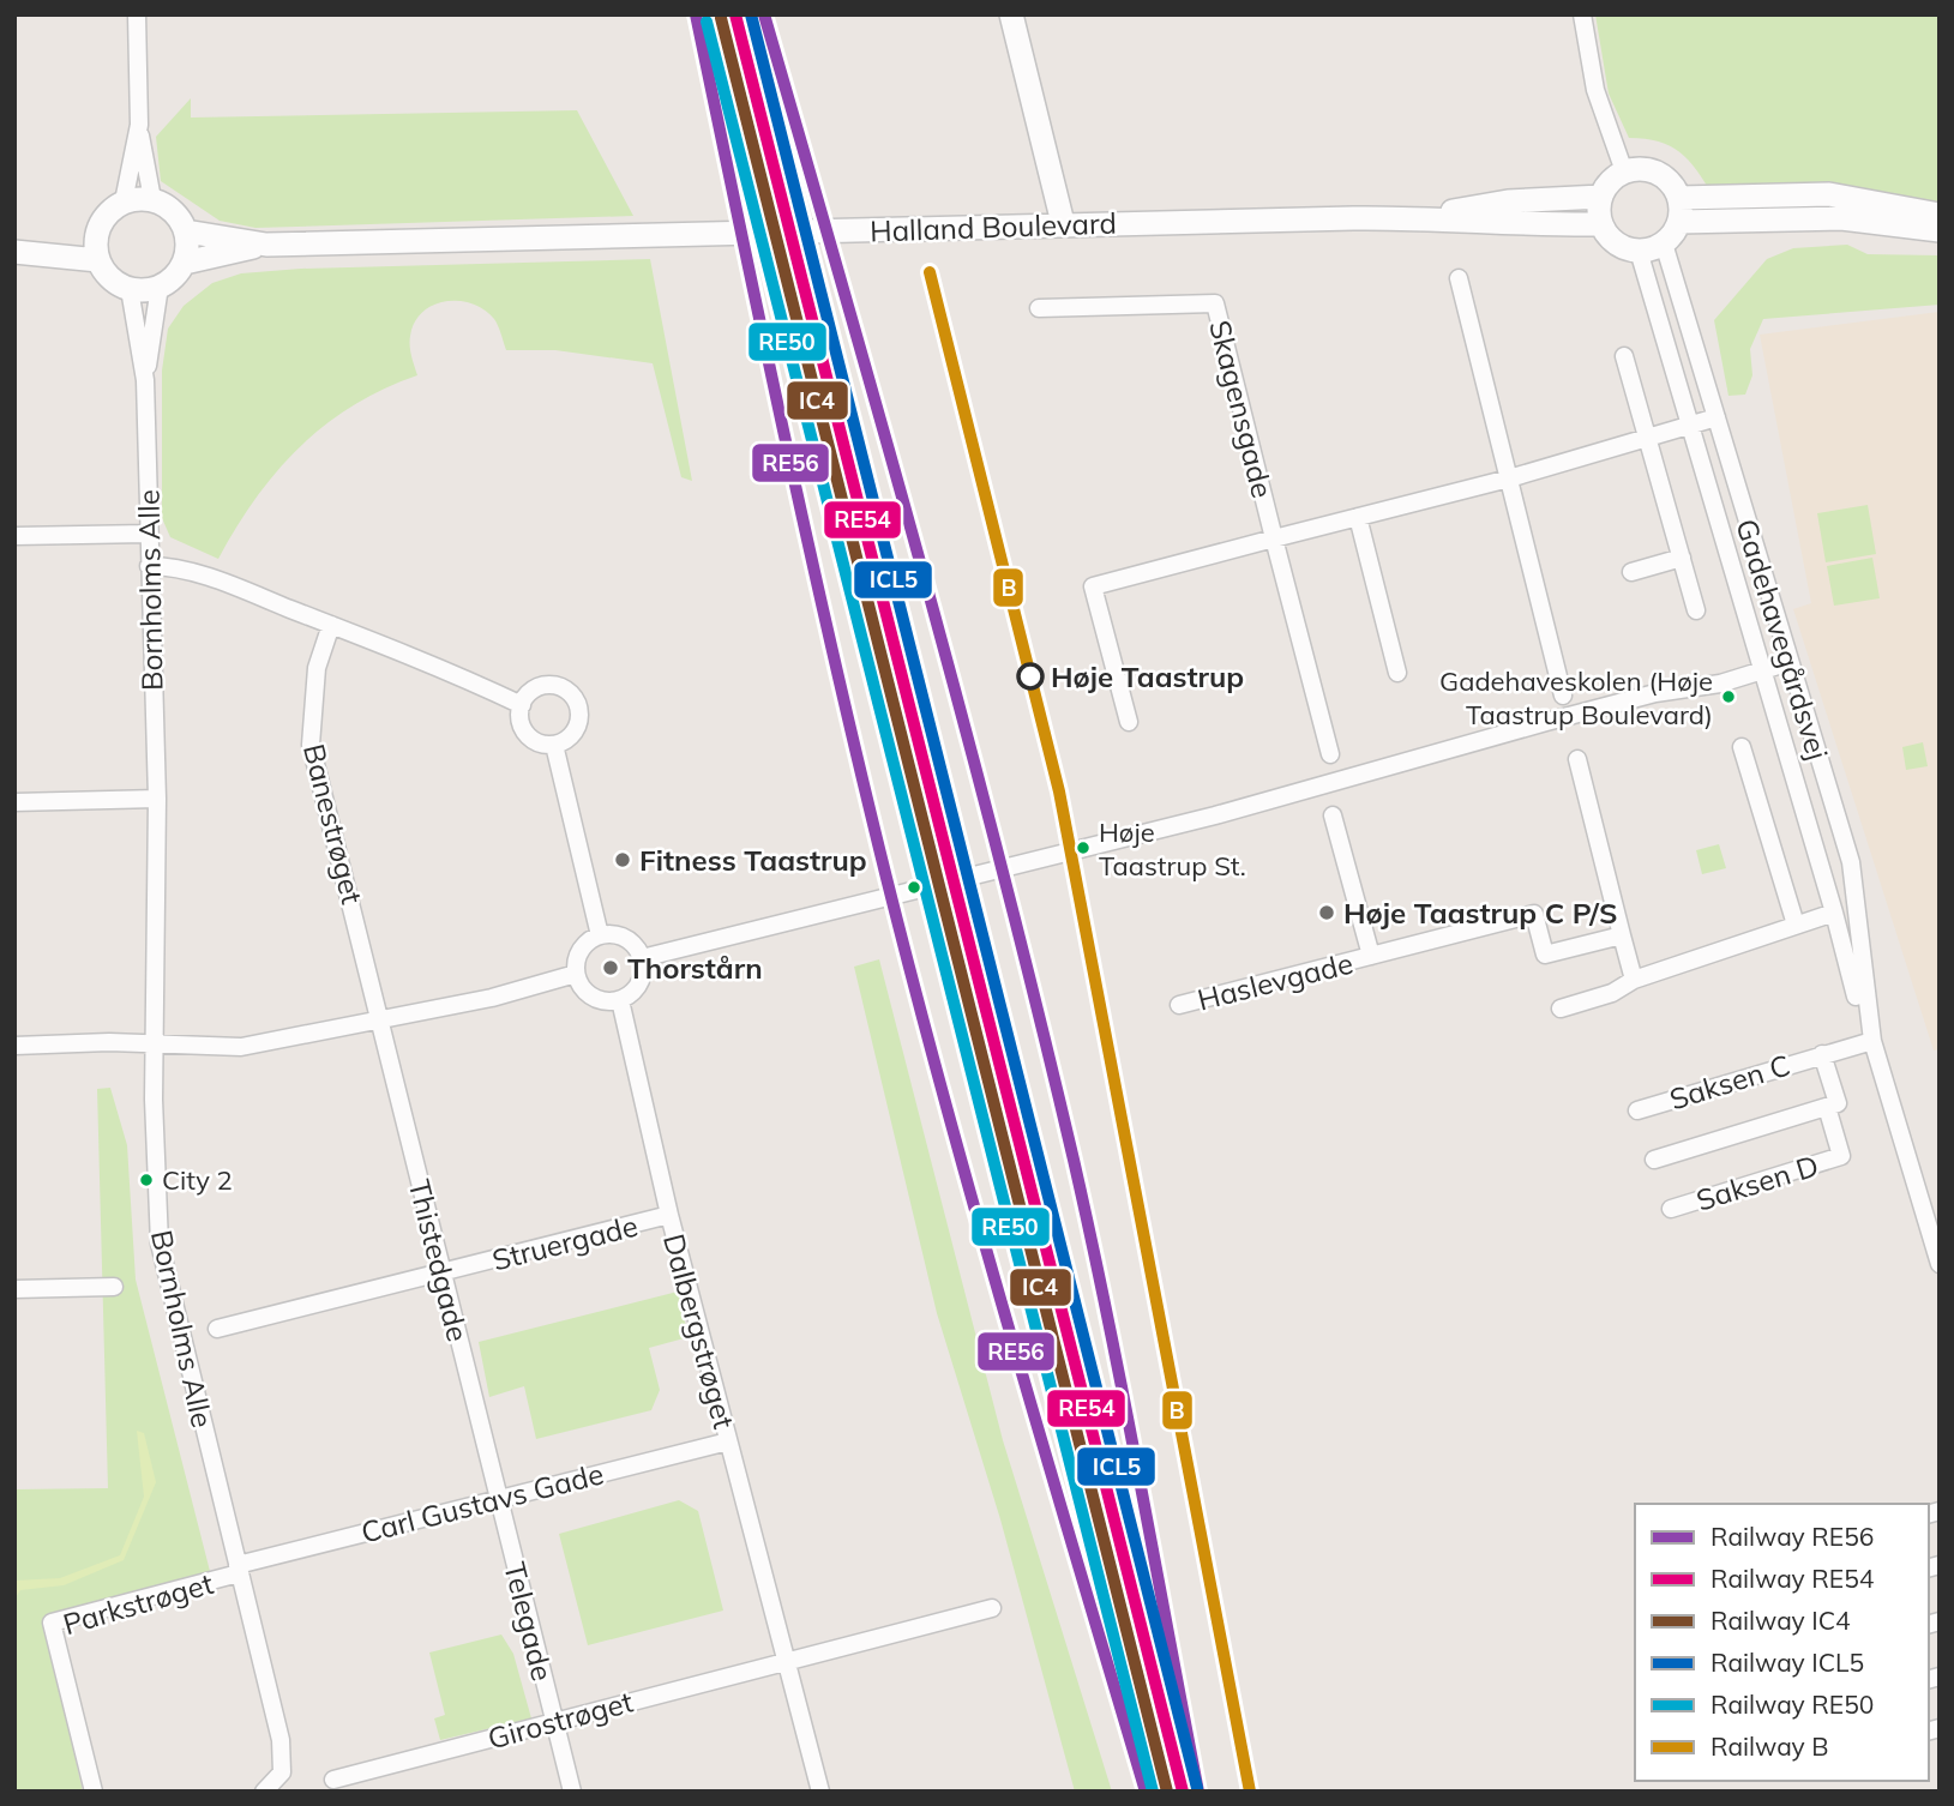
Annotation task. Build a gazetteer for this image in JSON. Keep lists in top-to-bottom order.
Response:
{
  "streets": {
    "street": [
      "Halland Boulevard",
      "Skagensgade",
      "Bornholms Alle",
      "Gadehavegårdsvej",
      "Banestrøget",
      "Haslevgade",
      "Saksen C",
      "Saksen D",
      "Struergade",
      "Thistedgade",
      "Dalbergstrøget",
      "Carl Gustavs Gade",
      "Parkstrøget",
      "Telegade",
      "Girostrøget"
    ]
  },
  "crossings": [
    ["Halland Boulevard", "Bornholms Alle"],
    ["Halland Boulevard", "Gadehavegårdsvej"],
    ["Skagensgade", "Gadehavegårdsvej"],
    ["Bornholms Alle", "Carl Gustavs Gade"],
    ["Bornholms Alle", "Parkstrøget"],
    ["Gadehavegårdsvej", "Saksen C"],
    ["Banestrøget", "Thistedgade"],
    ["Saksen C", "Saksen D"],
    ["Struergade", "Thistedgade"],
    ["Struergade", "Dalbergstrøget"],
    ["Thistedgade", "Carl Gustavs Gade"],
    ["Thistedgade", "Telegade"],
    ["Dalbergstrøget", "Carl Gustavs Gade"],
    ["Dalbergstrøget", "Girostrøget"],
    ["Carl Gustavs Gade", "Parkstrøget"],
    ["Carl Gustavs Gade", "Telegade"],
    ["Telegade", "Girostrøget"]
  ],
  "places": [
    "Høje Taastrup",
    "Gadehaveskolen (Høje Taastrup Boulevard)",
    "Høje Taastrup St.",
    "Fitness Taastrup",
    "Høje Taastrup C P/S",
    "Thorstårn",
    "City 2"
  ],
  "lines": [
    "rail line RE56",
    "rail line RE54",
    "rail line ICL5",
    "rail line IC4",
    "rail line RE50",
    "rail line B"
  ],
  "legend": [
    "Railway RE56",
    "Railway RE54",
    "Railway IC4",
    "Railway ICL5",
    "Railway RE50",
    "Railway B"
  ]
}
